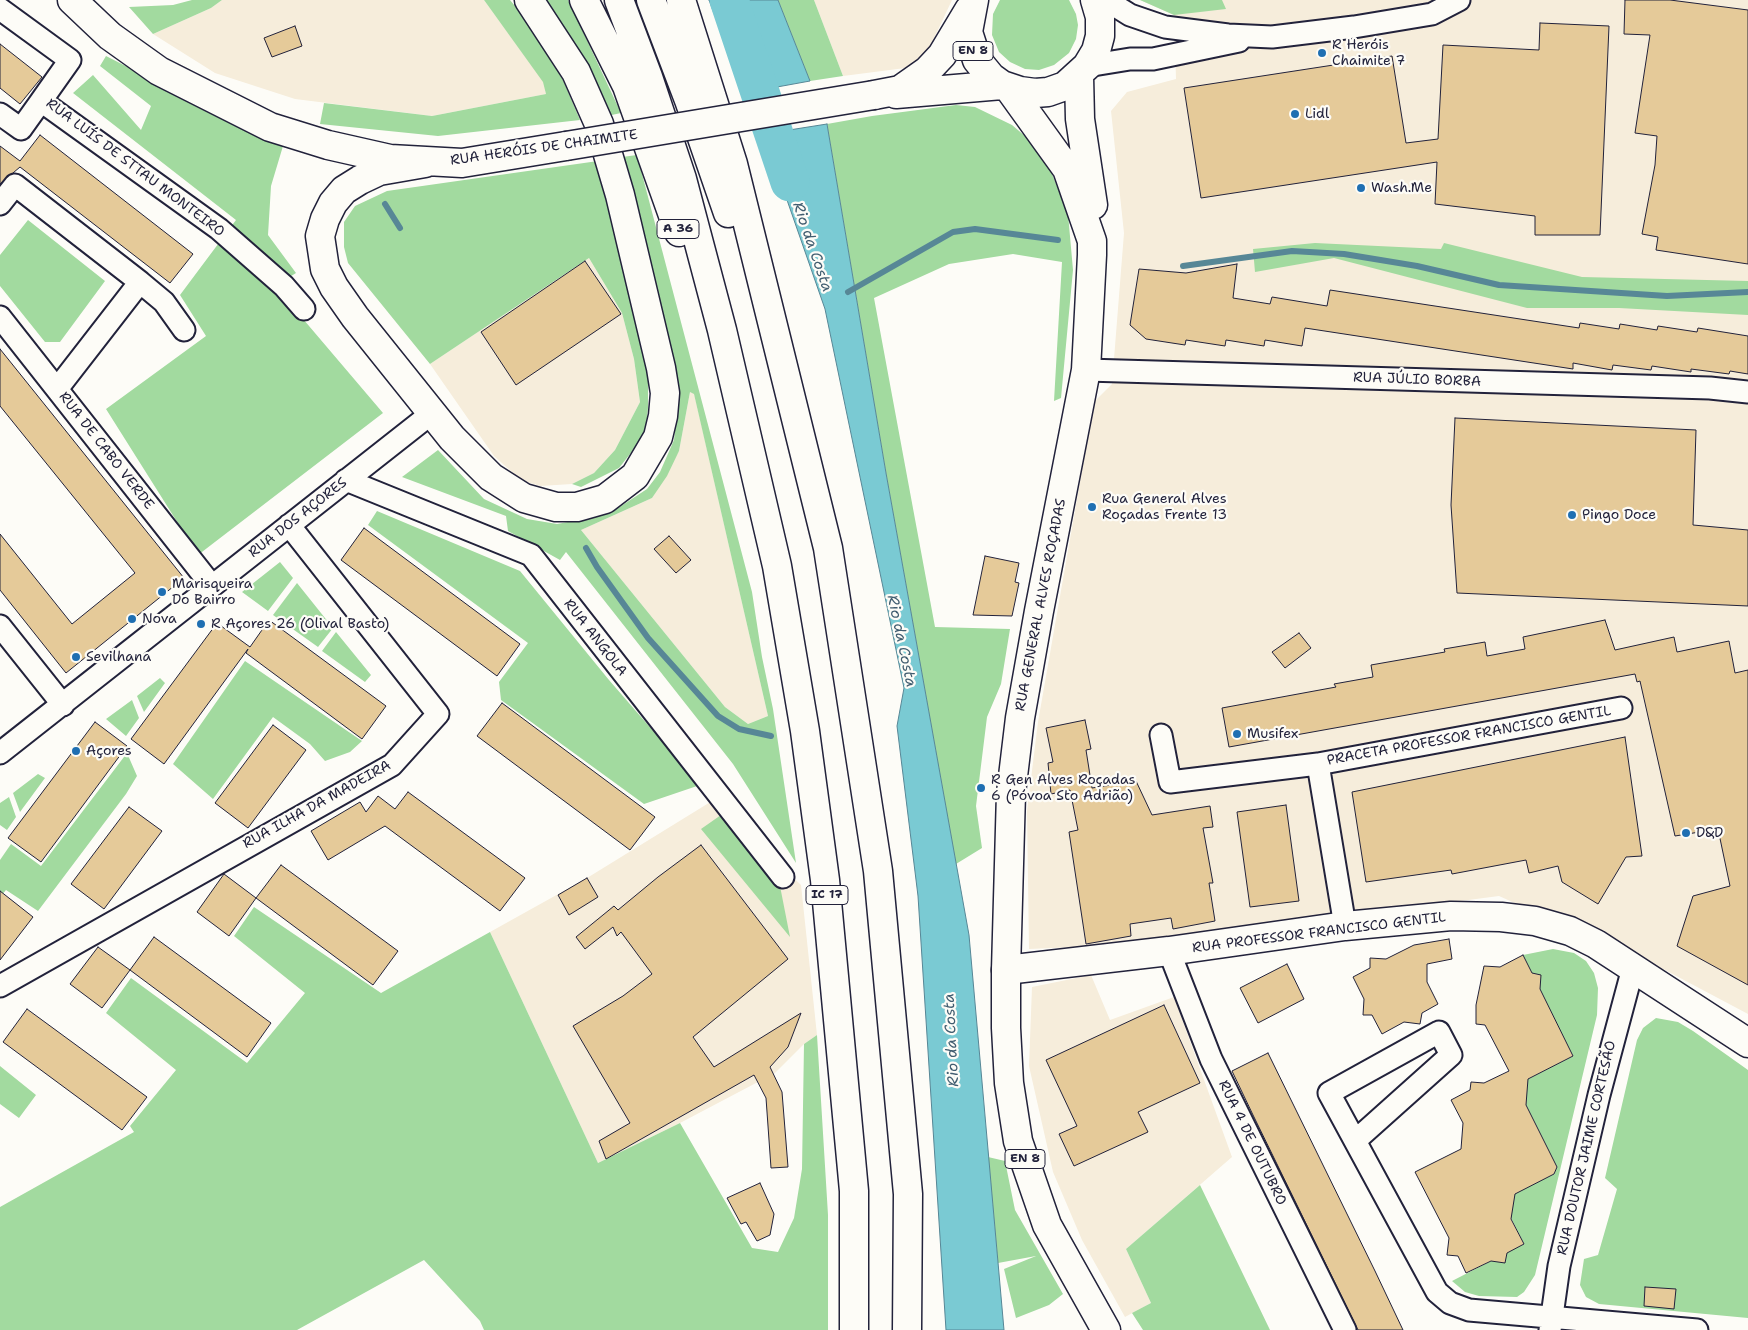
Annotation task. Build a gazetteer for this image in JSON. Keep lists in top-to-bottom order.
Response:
{
  "streets": {
    "main road": [
      "EN 8",
      "RUA HERÓIS DE CHAIMITE",
      "A 36",
      "RUA GENERAL ALVES ROÇADAS",
      "IC 17",
      "RUA PROFESSOR FRANCISCO GENTIL"
    ],
    "street": [
      "RUA LUÍS DE STTAU MONTEIRO",
      "RUA JÚLIO BORBA",
      "RUA DE CABO VERDE",
      "RUA DOS AÇORES",
      "RUA ANGOLA",
      "PRACETA PROFESSOR FRANCISCO GENTIL",
      "RUA ILHA DA MADEIRA",
      "RUA 4 DE OUTUBRO",
      "RUA DOUTOR JAIME CORTESÃO"
    ]
  },
  "crossings": [
    ["EN 8", "RUA GENERAL ALVES ROÇADAS"],
    ["EN 8", "RUA PROFESSOR FRANCISCO GENTIL"],
    ["RUA HERÓIS DE CHAIMITE", "RUA GENERAL ALVES ROÇADAS"],
    ["A 36", "IC 17"],
    ["RUA JÚLIO BORBA", "RUA GENERAL ALVES ROÇADAS"],
    ["RUA DE CABO VERDE", "RUA DOS AÇORES"],
    ["RUA DOS AÇORES", "RUA ANGOLA"],
    ["RUA DOS AÇORES", "RUA ILHA DA MADEIRA"],
    ["RUA GENERAL ALVES ROÇADAS", "RUA PROFESSOR FRANCISCO GENTIL"],
    ["PRACETA PROFESSOR FRANCISCO GENTIL", "RUA PROFESSOR FRANCISCO GENTIL"],
    ["RUA PROFESSOR FRANCISCO GENTIL", "RUA 4 DE OUTUBRO"],
    ["RUA PROFESSOR FRANCISCO GENTIL", "RUA DOUTOR JAIME CORTESÃO"]
  ],
  "water": ["Rio da Costa"],
  "places": [
    "R Heróis Chaimite 7",
    "Lidl",
    "Wash.Me",
    "Rua General Alves Roçadas Frente 13",
    "Pingo Doce",
    "Marisqueira Do Bairro",
    "Nova",
    "R Açores 26 (Olival Basto)",
    "Sevilhana",
    "Musifex",
    "Açores",
    "R Gen Alves Roçadas 6 (Póvoa Sto Adrião)",
    "D&D"
  ]
}
